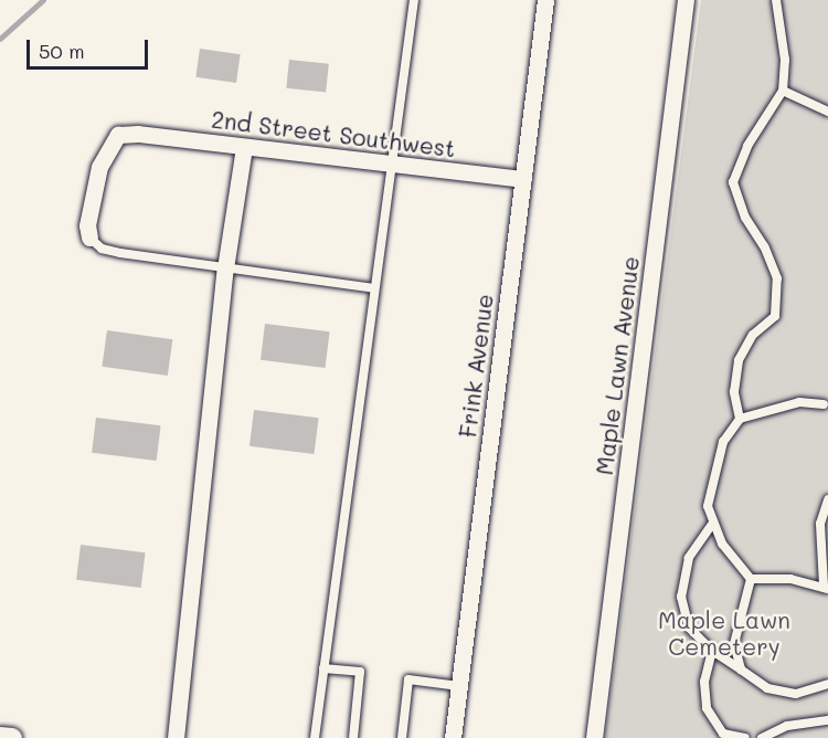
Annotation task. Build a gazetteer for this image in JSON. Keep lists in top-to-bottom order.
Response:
{
  "streets": {
    "street": ["2nd Street Southwest", "Frink Avenue", "Maple Lawn Avenue"]
  },
  "crossings": [
    ["2nd Street Southwest", "Frink Avenue"]
  ],
  "parks": ["Maple Lawn Cemetery"],
  "scale_bar": "50 m"
}
